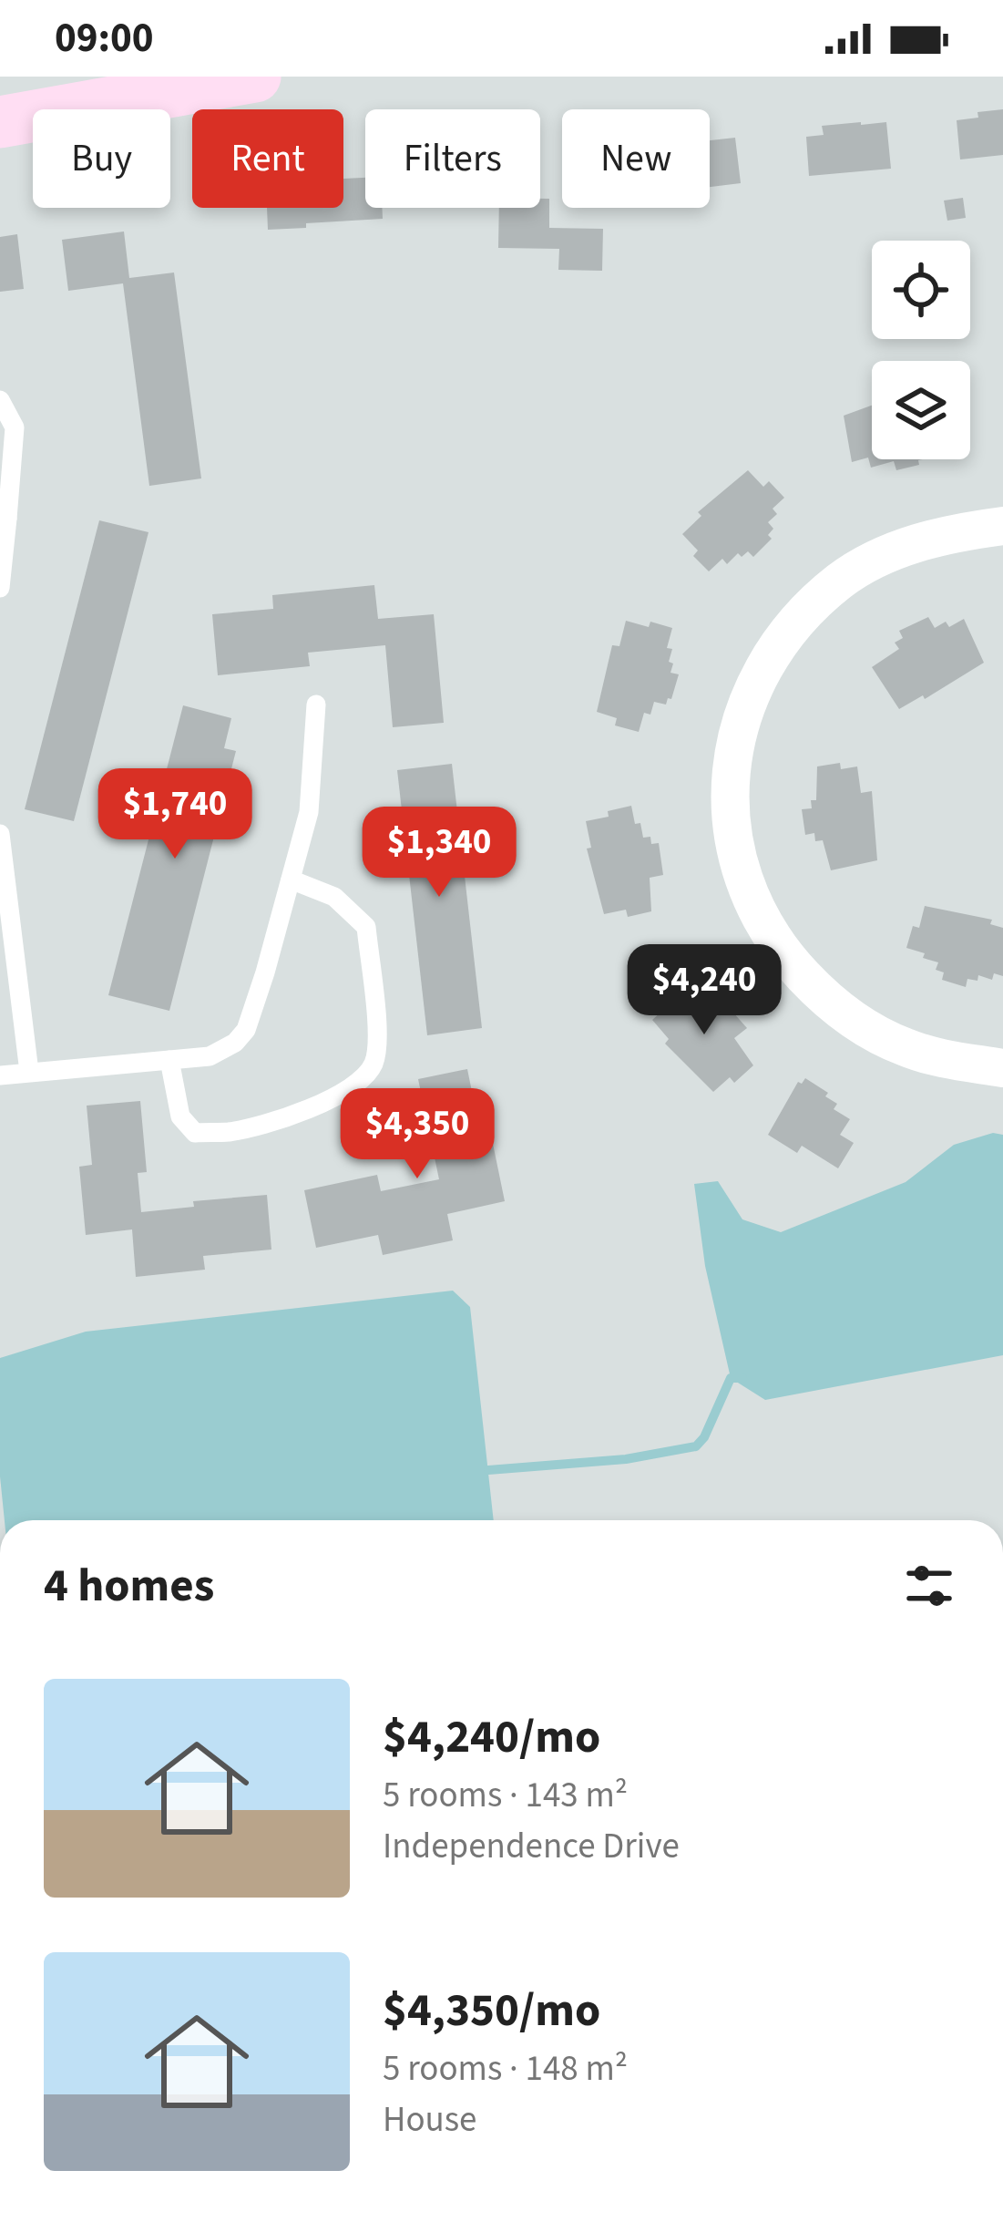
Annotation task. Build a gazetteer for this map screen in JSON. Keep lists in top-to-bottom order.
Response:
{
  "page": {
    "status": "09:00",
    "chip": [
      "Buy",
      "Rent",
      "Filters",
      "New"
    ],
    "price": [
      "$1,740",
      "$1,340",
      "$4,240",
      "$4,350"
    ],
    "heading": "4 homes",
    "list": [
      {
        "name": "$4,240/mo",
        "note": "5 rooms · 143 m² · Independence Drive"
      },
      {
        "name": "$4,350/mo",
        "note": "5 rooms · 148 m² · House"
      }
    ]
  }
}
